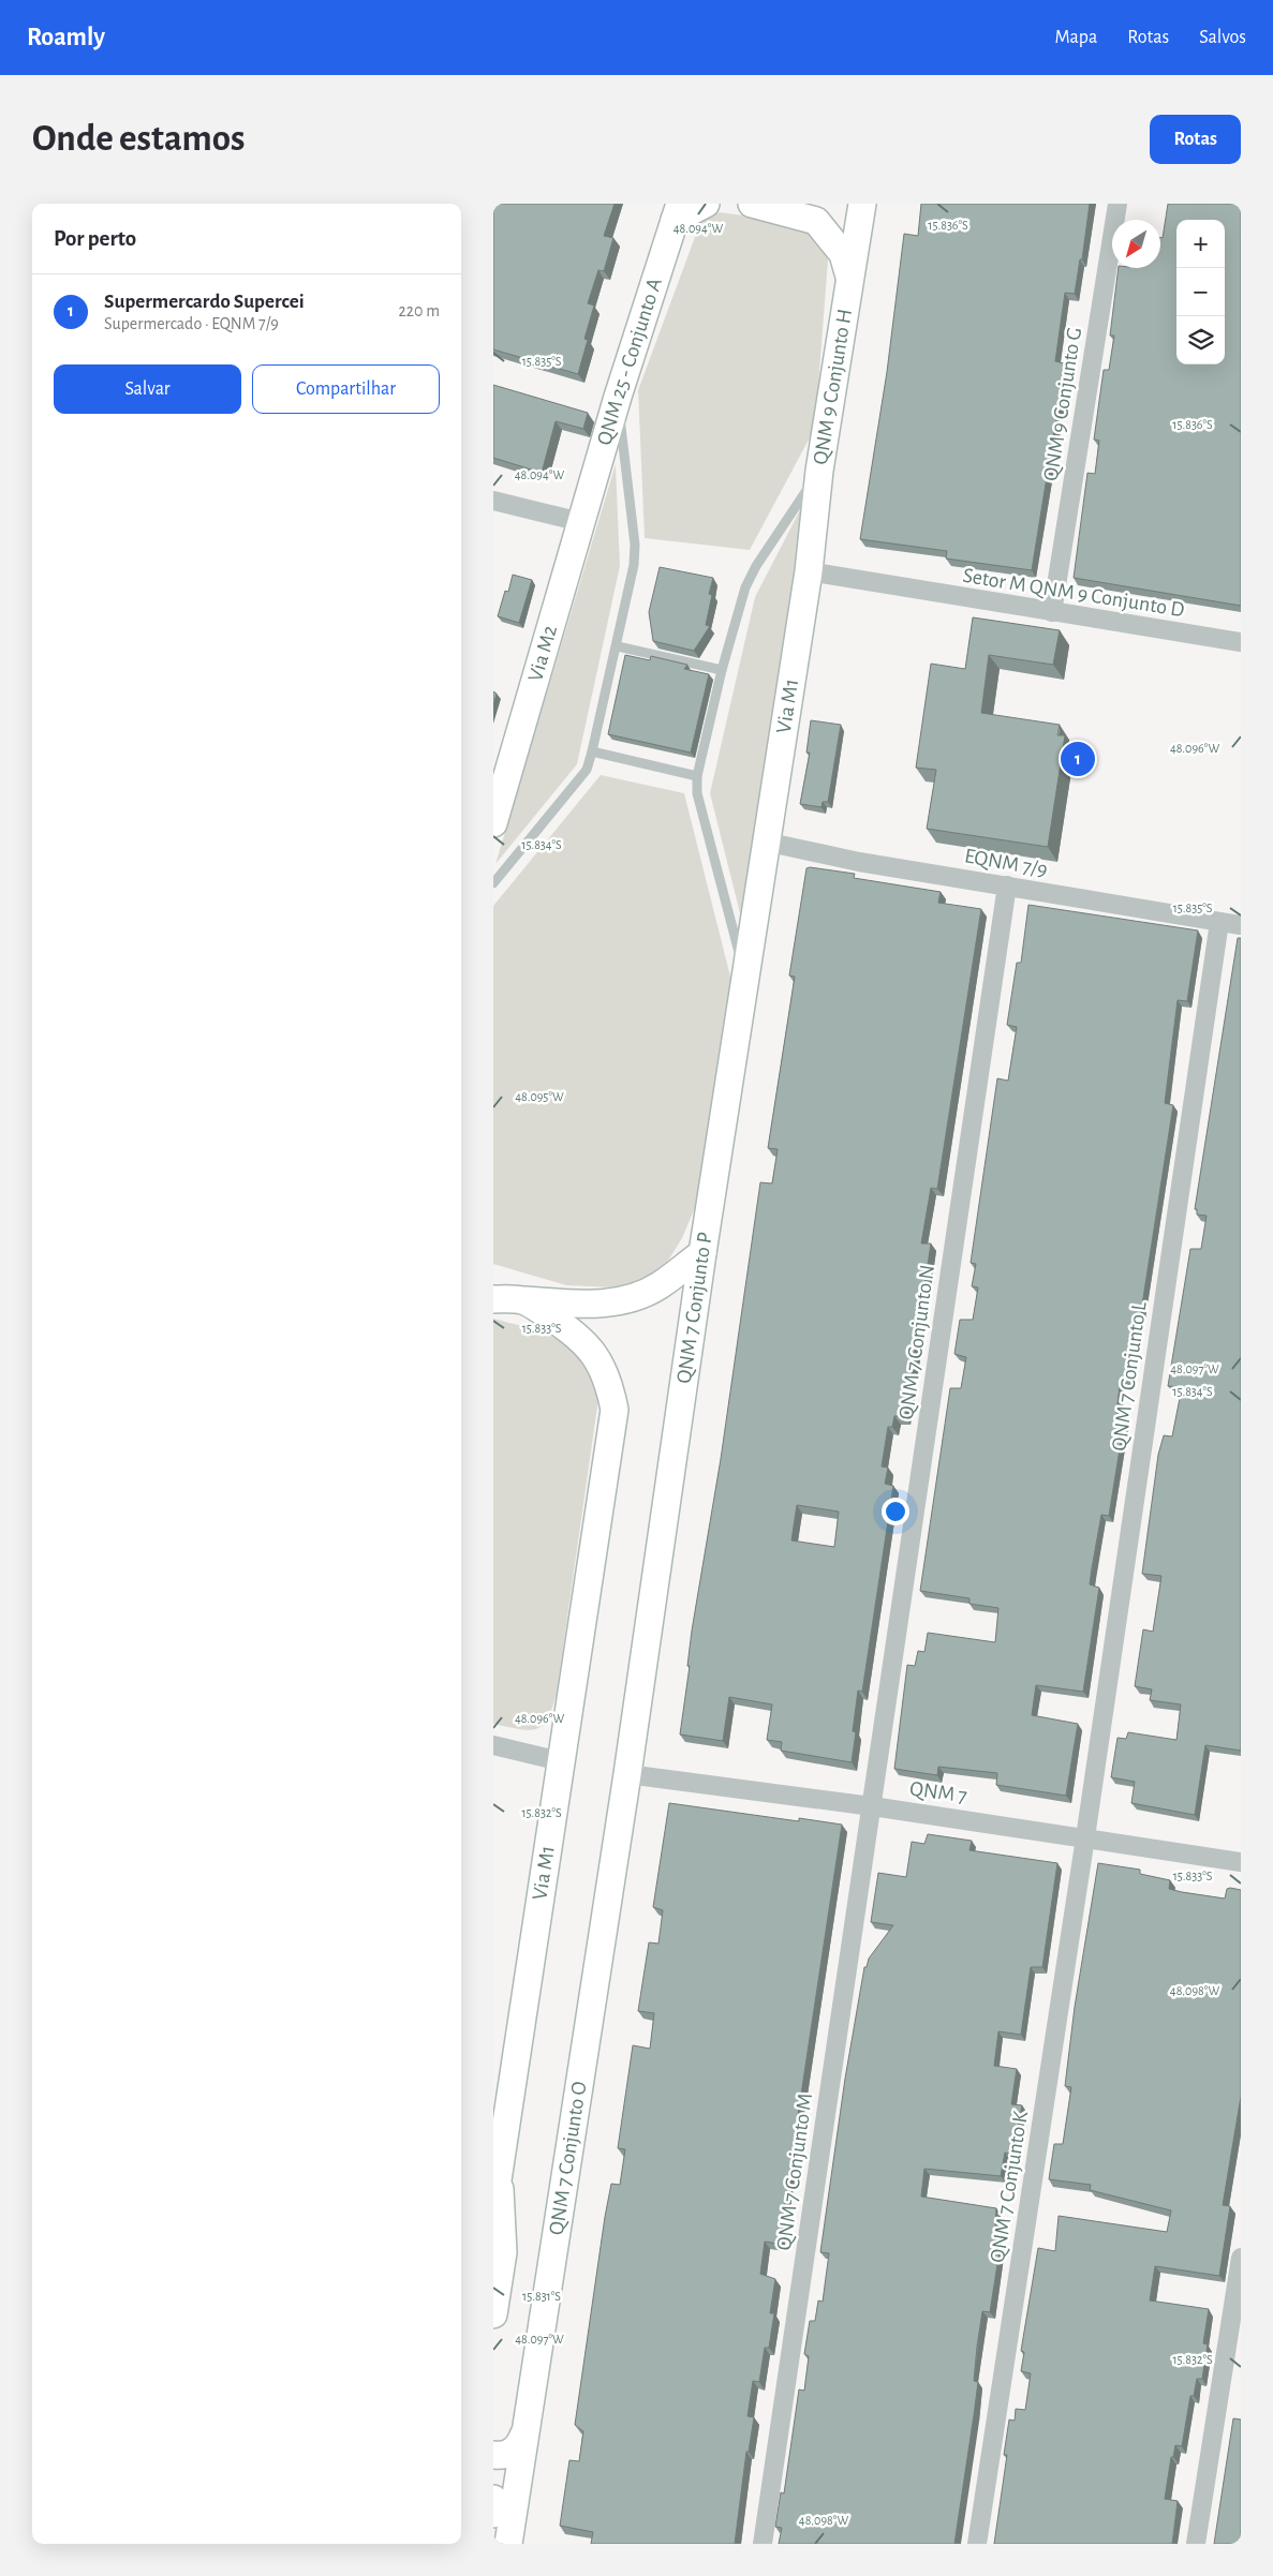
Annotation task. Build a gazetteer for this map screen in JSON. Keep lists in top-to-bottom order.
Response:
{
  "streets": {
    "main road": [
      "QNM 25 - Conjunto A",
      "QNM 9 Conjunto H",
      "Via M2",
      "Via M1",
      "QNM 7 Conjunto P",
      "QNM 7 Conjunto O"
    ],
    "street": [
      "QNM 9 Conjunto G",
      "Setor M QNM 9 Conjunto D",
      "EQNM 7/9",
      "QNM 7 Conjunto N",
      "QNM 7 Conjunto L",
      "QNM 7",
      "QNM 7 Conjunto M",
      "QNM 7 Conjunto K"
    ]
  },
  "crossings": [
    ["QNM 25 - Conjunto A", "Via M2"],
    ["QNM 9 Conjunto H", "Setor M QNM 9 Conjunto D"],
    ["QNM 9 Conjunto H", "Via M1"],
    ["QNM 9 Conjunto G", "Setor M QNM 9 Conjunto D"],
    ["Setor M QNM 9 Conjunto D", "Via M1"],
    ["Via M1", "EQNM 7/9"],
    ["Via M1", "QNM 7 Conjunto P"],
    ["EQNM 7/9", "QNM 7 Conjunto P"],
    ["EQNM 7/9", "QNM 7 Conjunto N"],
    ["EQNM 7/9", "QNM 7 Conjunto L"],
    ["QNM 7 Conjunto P", "QNM 7"],
    ["QNM 7 Conjunto P", "QNM 7 Conjunto O"],
    ["QNM 7 Conjunto N", "QNM 7"],
    ["QNM 7 Conjunto N", "QNM 7 Conjunto M"],
    ["QNM 7 Conjunto L", "QNM 7"],
    ["QNM 7 Conjunto L", "QNM 7 Conjunto K"],
    ["QNM 7", "QNM 7 Conjunto O"],
    ["QNM 7", "QNM 7 Conjunto M"],
    ["QNM 7", "QNM 7 Conjunto K"]
  ],
  "north": "bottom left",
  "page": {
    "header": "Roamly",
    "nav": ["Mapa", "Rotas", "Salvos"],
    "buttons": [
      "Rotas",
      ["Salvar", "Compartilhar"]
    ],
    "title": "Onde estamos",
    "heading": "Por perto",
    "map_buttons": ["+", "−"],
    "list": [
      {
        "mark": "1",
        "name": "Supermercardo Supercei",
        "note": "Supermercado · EQNM 7/9",
        "value": "220 m"
      }
    ],
    "pins": "1"
  },
  "coordinates": [
    "15.836°S",
    "48.094°W",
    "15.835°S",
    "48.096°W",
    "15.834°S",
    "48.095°W",
    "15.833°S",
    "48.097°W",
    "15.832°S",
    "48.098°W",
    "15.831°S"
  ]
}
